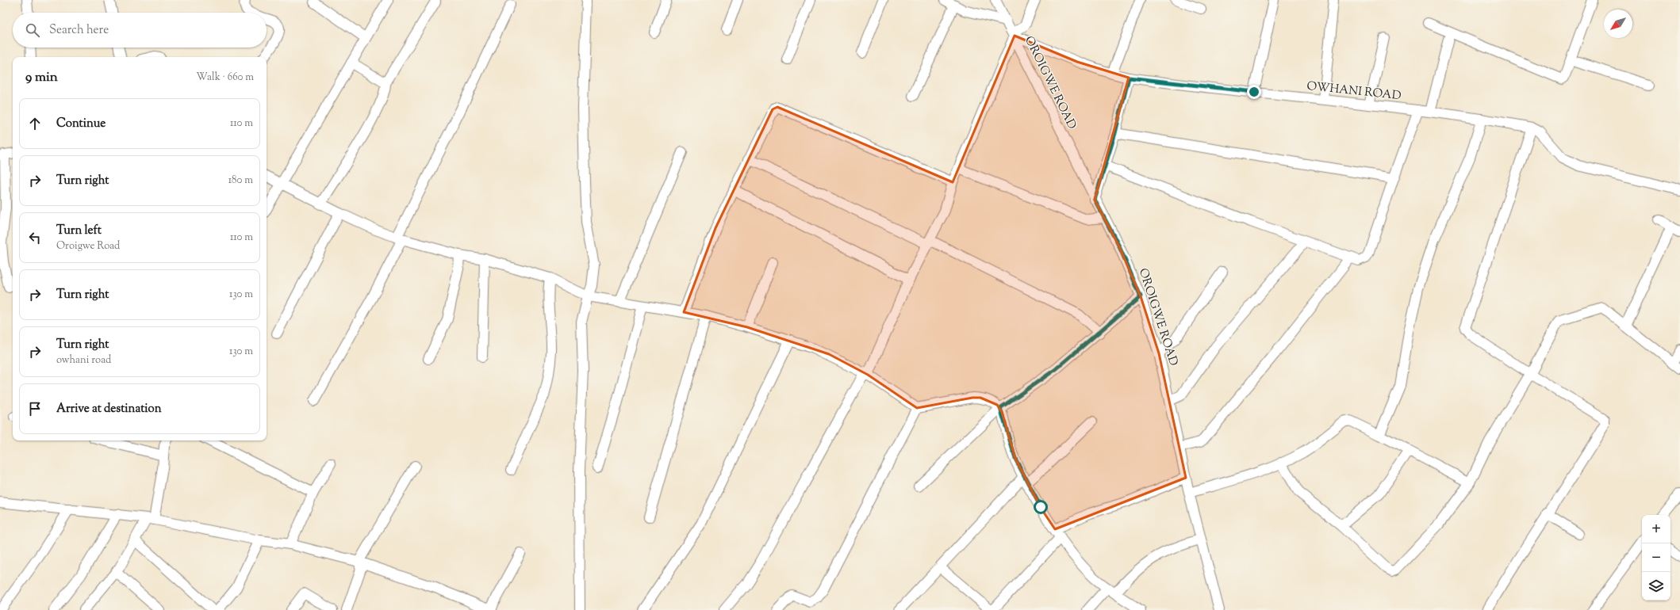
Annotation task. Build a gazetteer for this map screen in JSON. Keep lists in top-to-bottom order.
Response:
{
  "streets": {
    "street": ["OROIGWE ROAD", "OWHANI ROAD"]
  },
  "crossings": [
    ["OROIGWE ROAD", "OWHANI ROAD"]
  ],
  "north": "bottom left",
  "page": {
    "search": "Search here",
    "heading": ["9 min", "Walk · 660 m"],
    "list": [
      ["Continue", "110 m"],
      ["Turn right", "180 m"],
      ["Turn left", "Oroigwe Road", "110 m"],
      ["Turn right", "130 m"],
      ["Turn right", "owhani road", "130 m"],
      "Arrive at destination"
    ],
    "map_buttons": ["+", "−"]
  }
}
